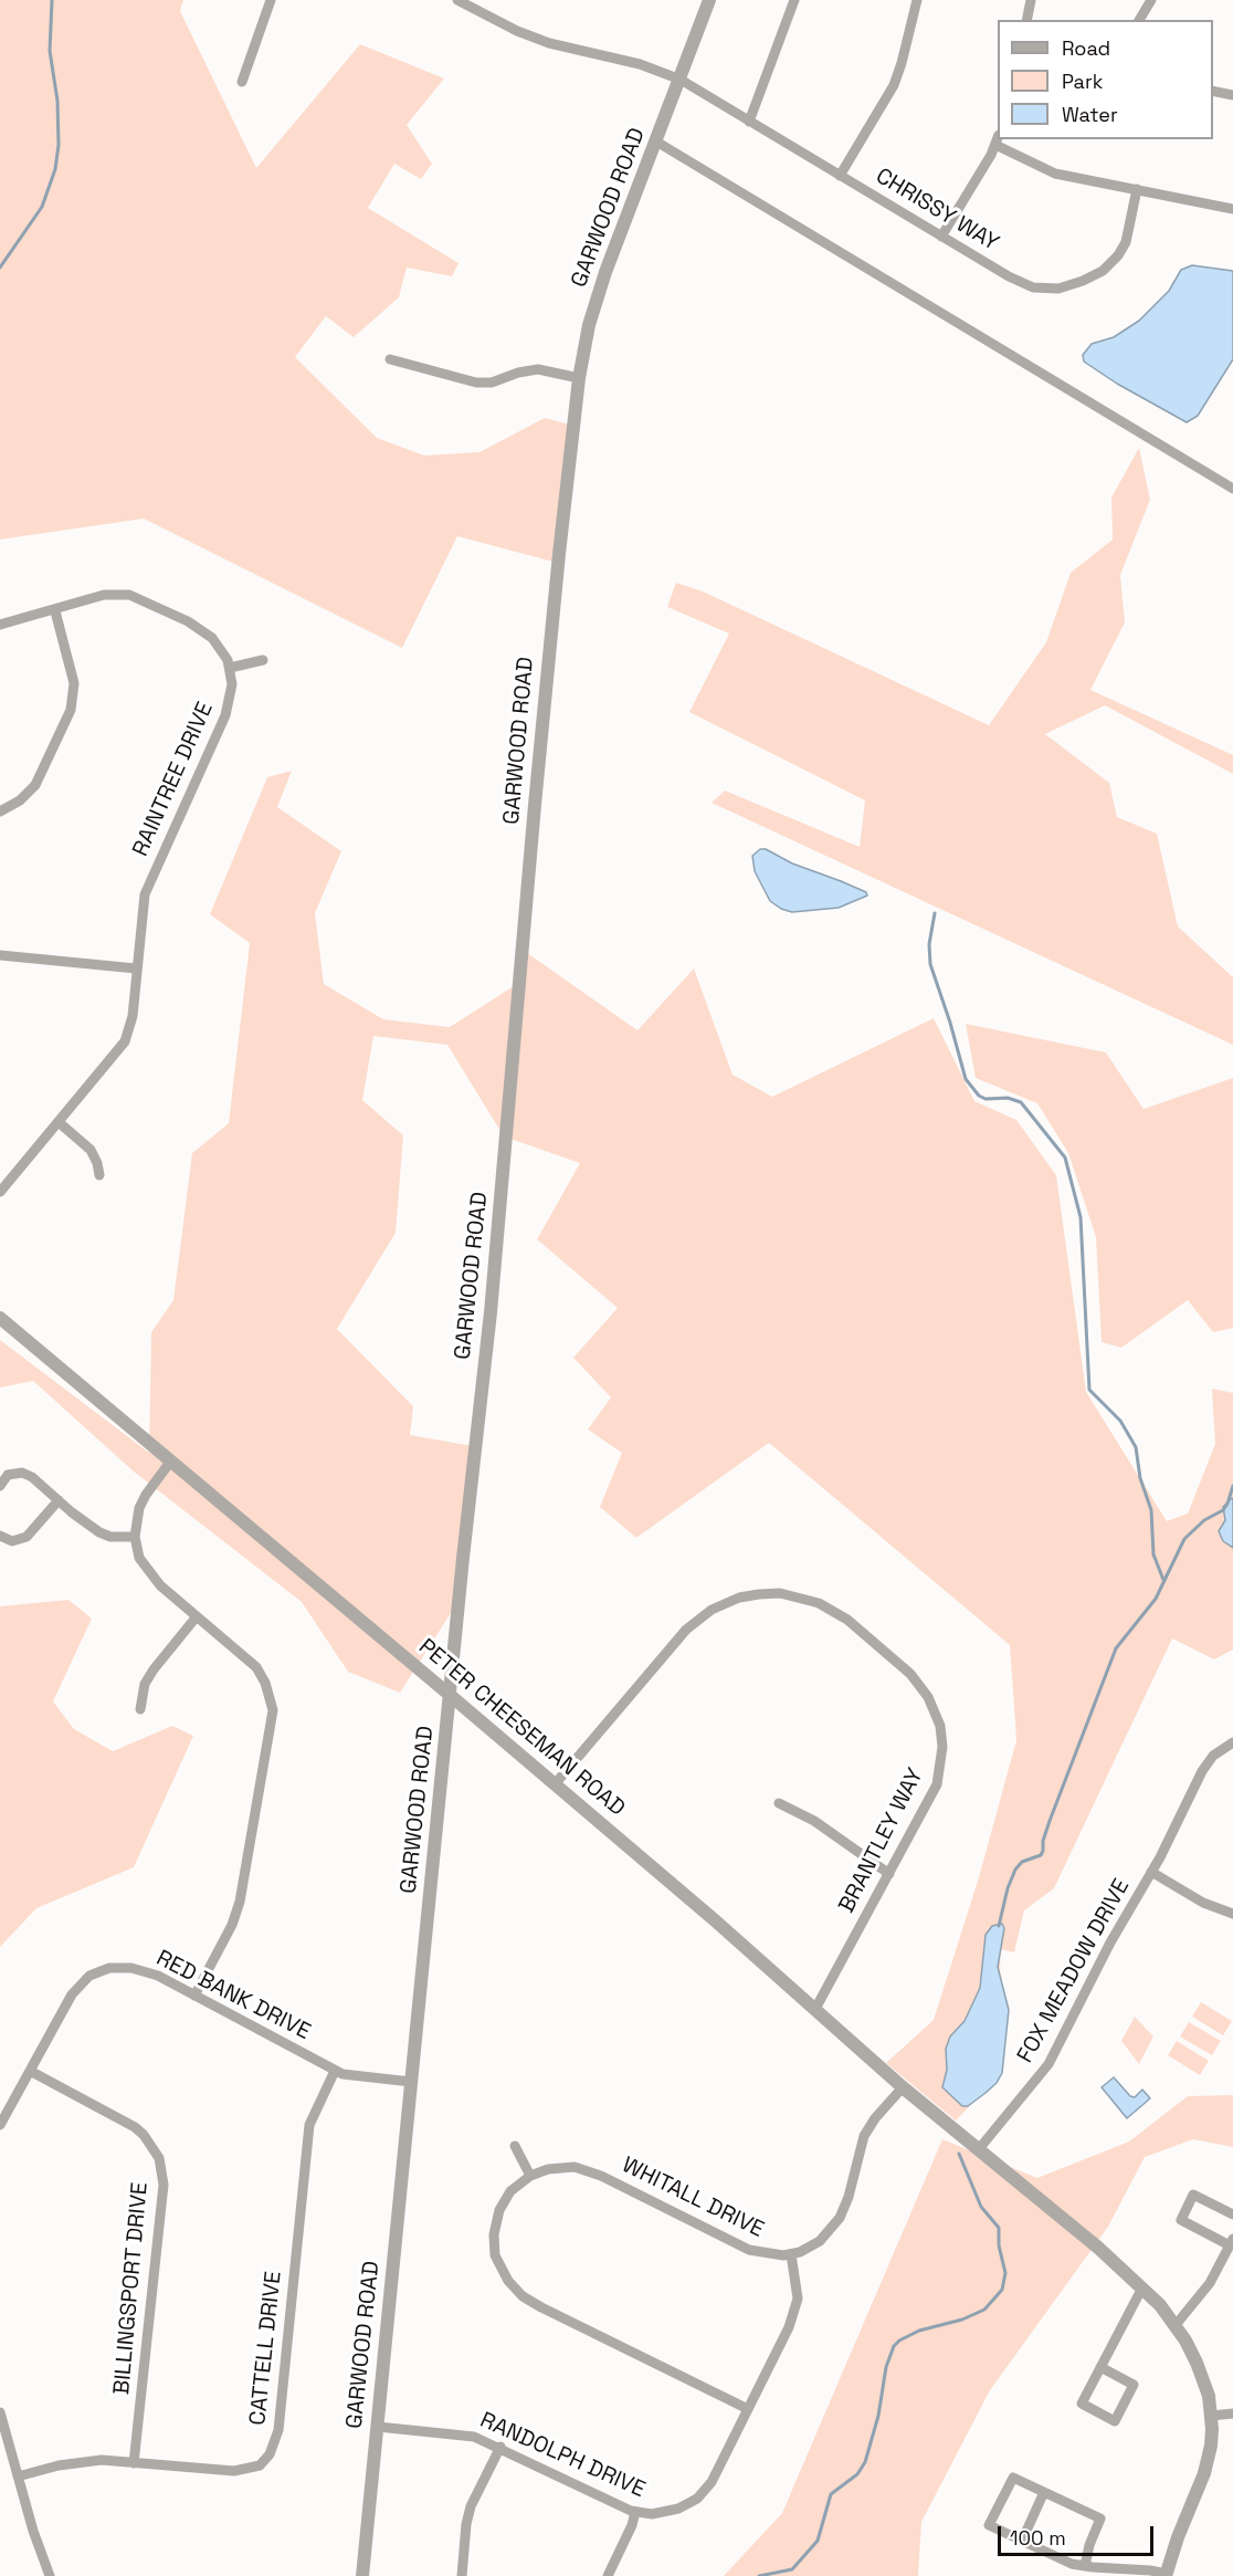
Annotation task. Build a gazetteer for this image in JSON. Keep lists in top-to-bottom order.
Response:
{
  "streets": {
    "street": [
      "GARWOOD ROAD",
      "CHRISSY WAY",
      "RAINTREE DRIVE",
      "PETER CHEESEMAN ROAD",
      "BRANTLEY WAY",
      "FOX MEADOW DRIVE",
      "RED BANK DRIVE",
      "WHITALL DRIVE",
      "BILLINGSPORT DRIVE",
      "CATTELL DRIVE",
      "RANDOLPH DRIVE"
    ]
  },
  "crossings": [
    ["GARWOOD ROAD", "CHRISSY WAY"],
    ["GARWOOD ROAD", "PETER CHEESEMAN ROAD"],
    ["GARWOOD ROAD", "RED BANK DRIVE"],
    ["GARWOOD ROAD", "RANDOLPH DRIVE"],
    ["PETER CHEESEMAN ROAD", "BRANTLEY WAY"],
    ["PETER CHEESEMAN ROAD", "FOX MEADOW DRIVE"],
    ["RED BANK DRIVE", "BILLINGSPORT DRIVE"],
    ["RED BANK DRIVE", "CATTELL DRIVE"],
    ["WHITALL DRIVE", "RANDOLPH DRIVE"],
    ["BILLINGSPORT DRIVE", "CATTELL DRIVE"]
  ],
  "legend": ["Road", "Park", "Water"],
  "scale_bar": "100 m"
}
